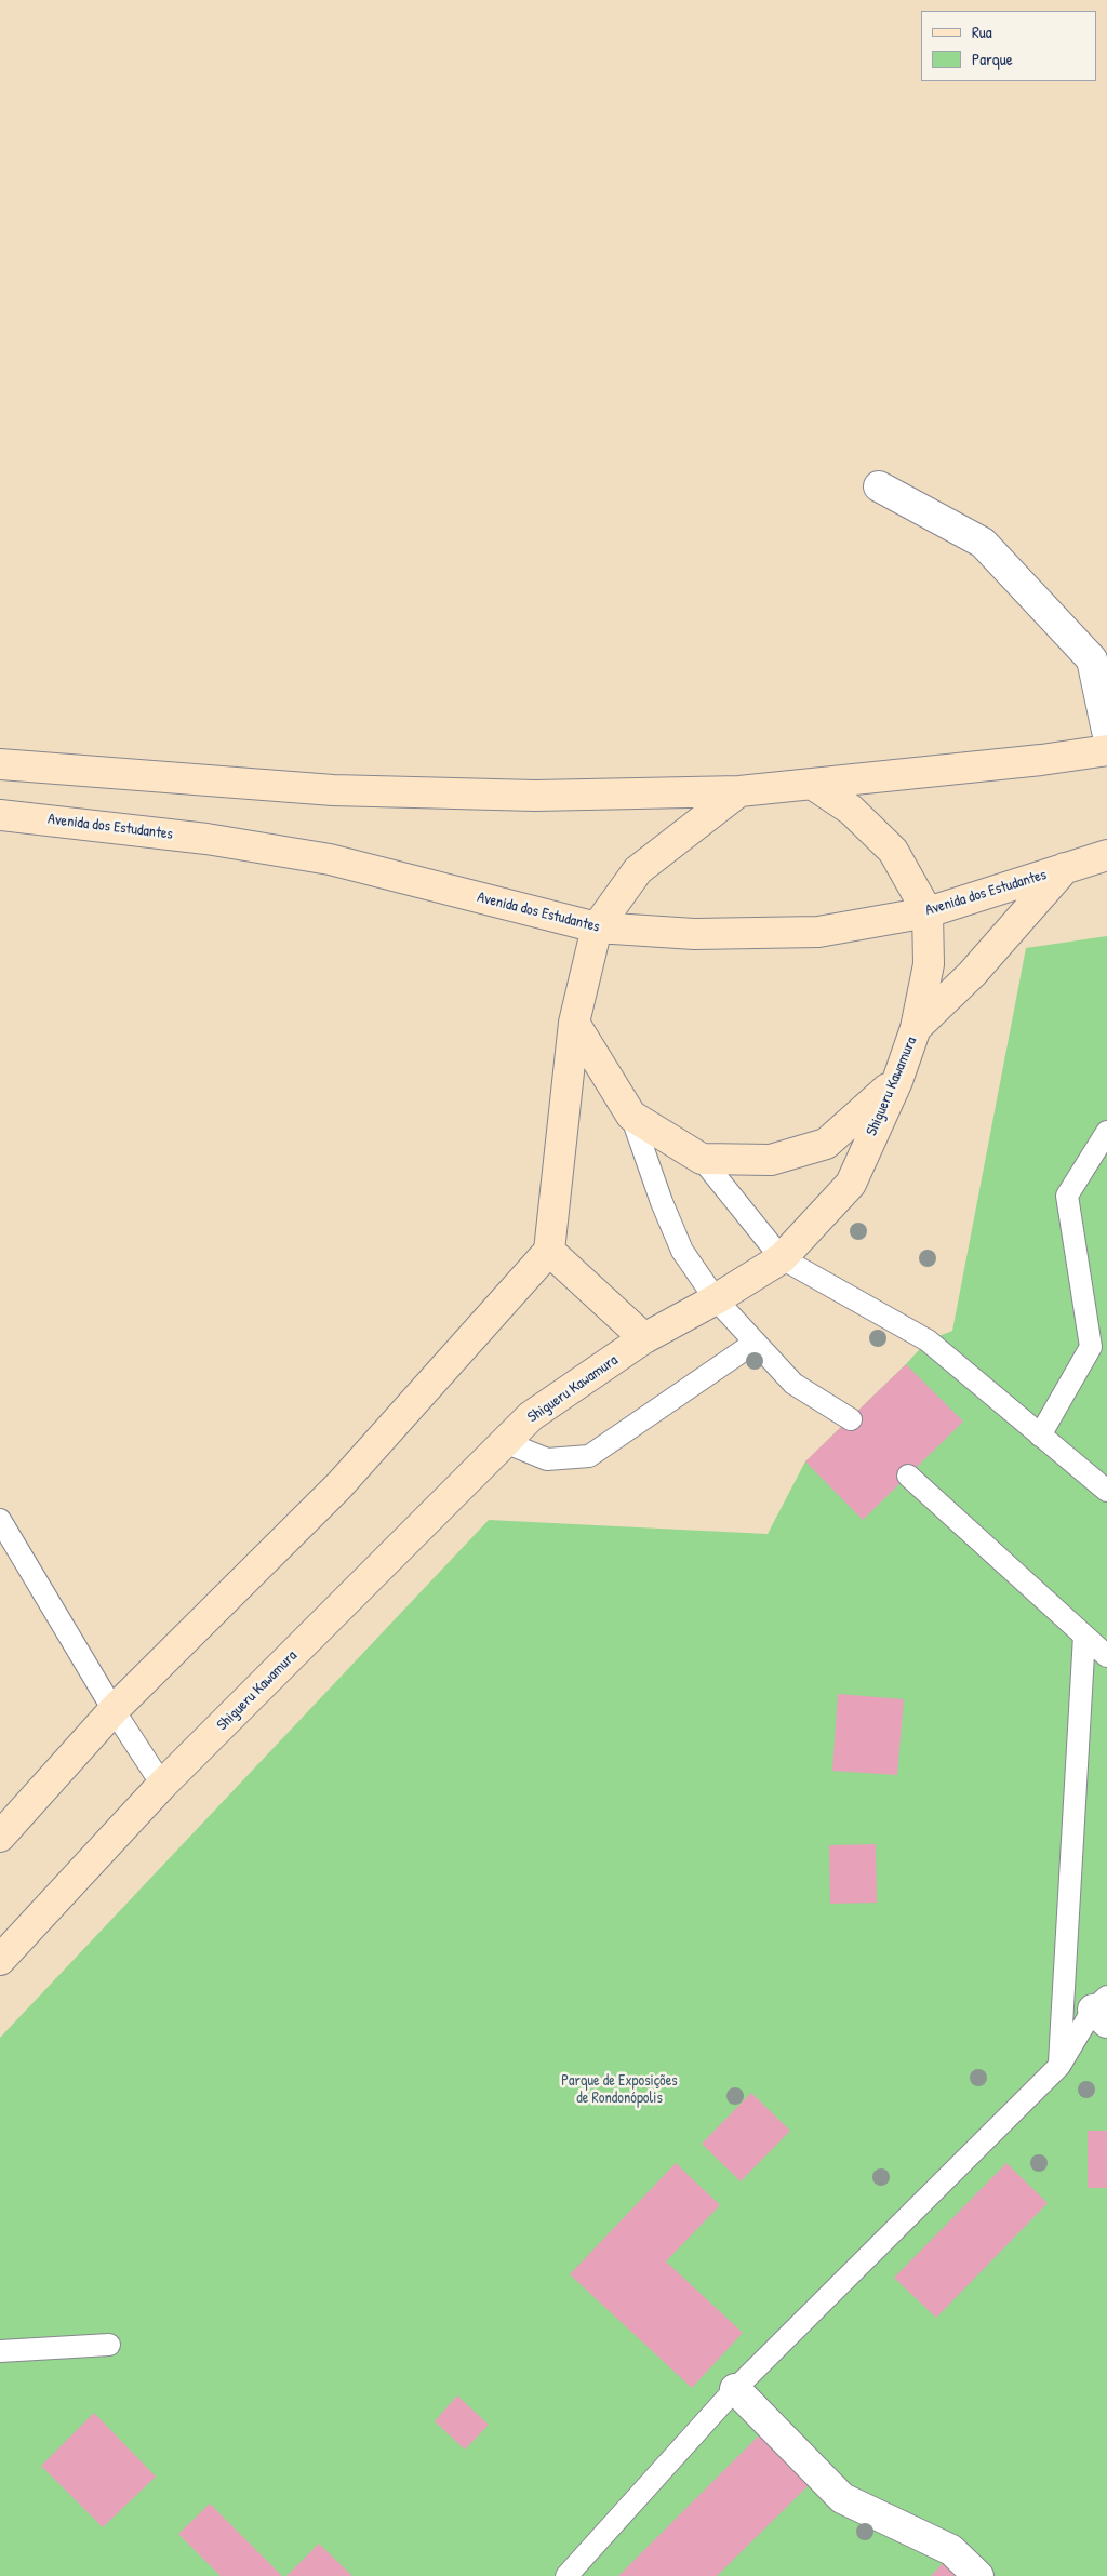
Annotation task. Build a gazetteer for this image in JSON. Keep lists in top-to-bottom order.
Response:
{
  "streets": {
    "main road": ["Avenida dos Estudantes", "Shigueru Kawamura"]
  },
  "crossings": [
    ["Avenida dos Estudantes", "Shigueru Kawamura"]
  ],
  "parks": ["Parque de Exposições de Rondonópolis"],
  "legend": ["Rua", "Parque"]
}
